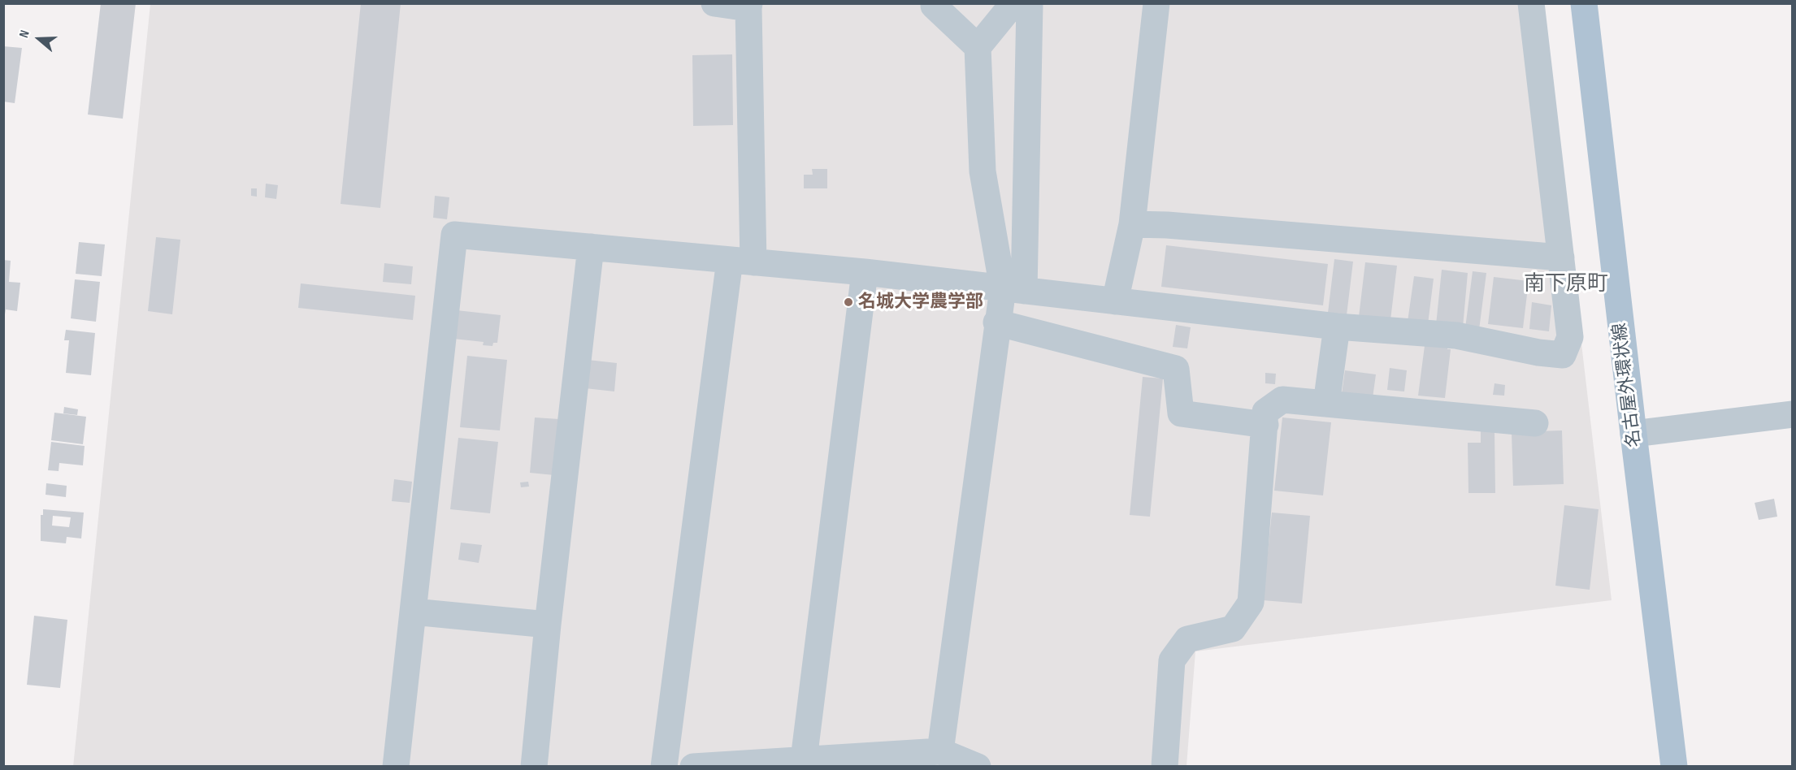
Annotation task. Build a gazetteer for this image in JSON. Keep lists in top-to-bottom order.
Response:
{
  "streets": {
    "main road": ["名古屋外環状線"]
  },
  "districts": ["南下原町"],
  "places": ["名城大学農学部"],
  "north": "left"
}
